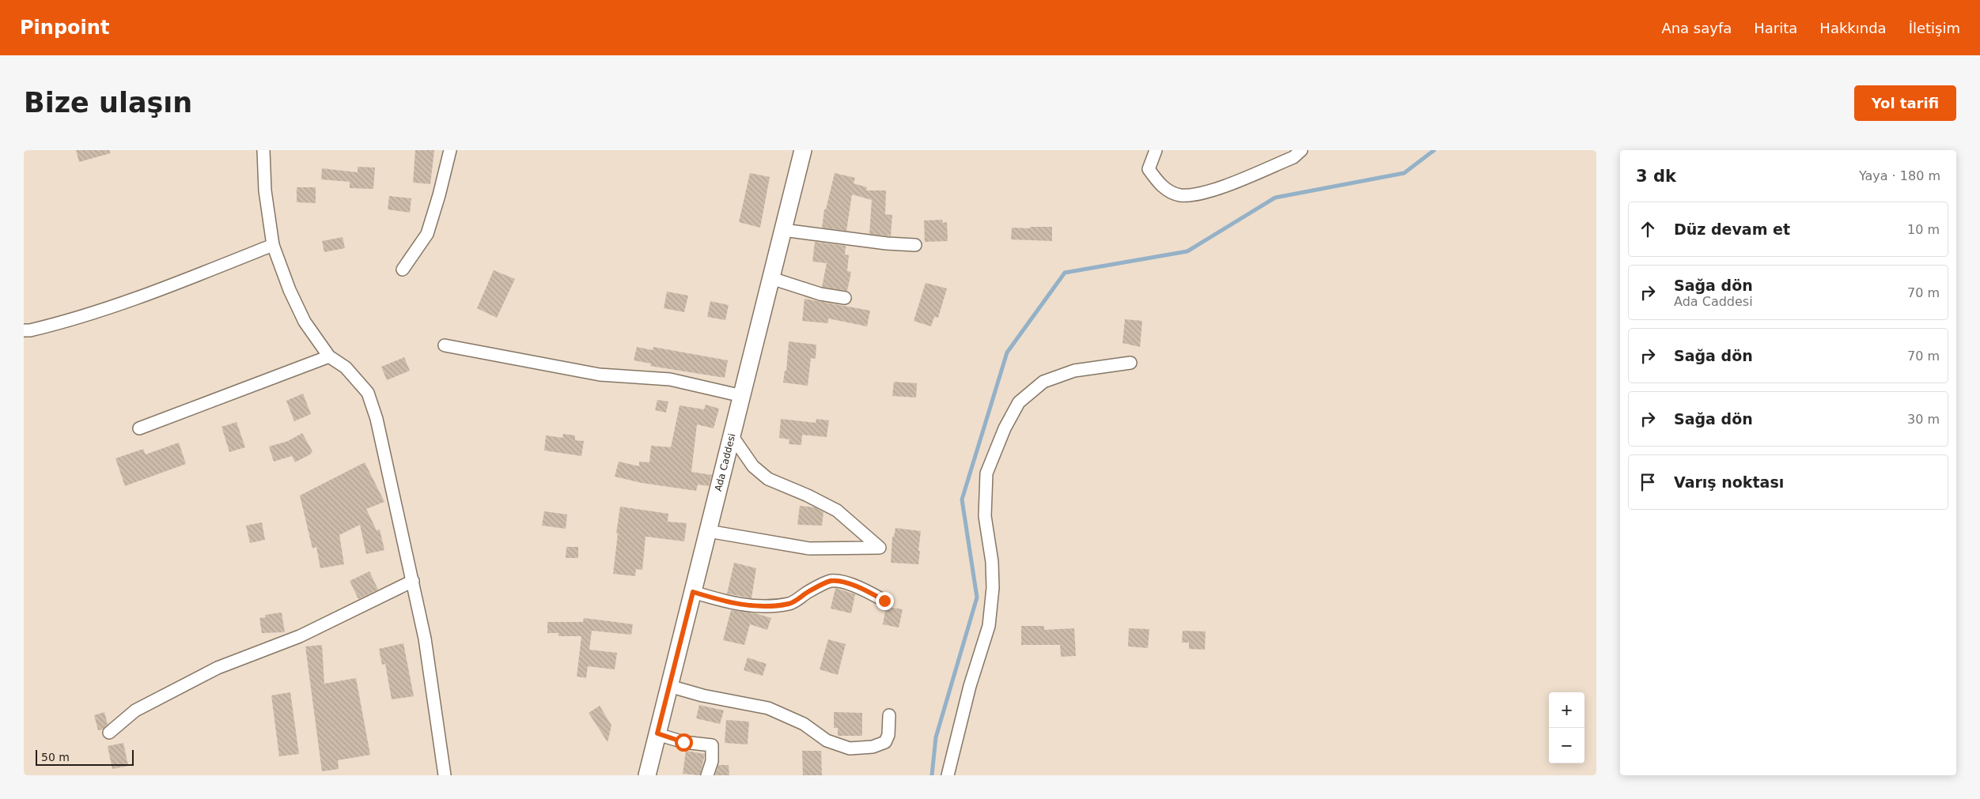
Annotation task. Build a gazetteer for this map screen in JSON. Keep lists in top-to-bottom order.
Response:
{
  "streets": {
    "main road": ["Ada Caddesi"]
  },
  "scale_bar": "50 m",
  "page": {
    "header": "Pinpoint",
    "nav": [
      "Ana sayfa",
      "Harita",
      "Hakkında",
      "İletişim"
    ],
    "buttons": "Yol tarifi",
    "title": "Bize ulaşın",
    "heading": ["3 dk", "Yaya · 180 m"],
    "list": [
      ["Düz devam et", "10 m"],
      ["Sağa dön", "Ada Caddesi", "70 m"],
      ["Sağa dön", "70 m"],
      ["Sağa dön", "30 m"],
      "Varış noktası"
    ],
    "map_buttons": ["+", "−"],
    "scale": "50 m"
  }
}
